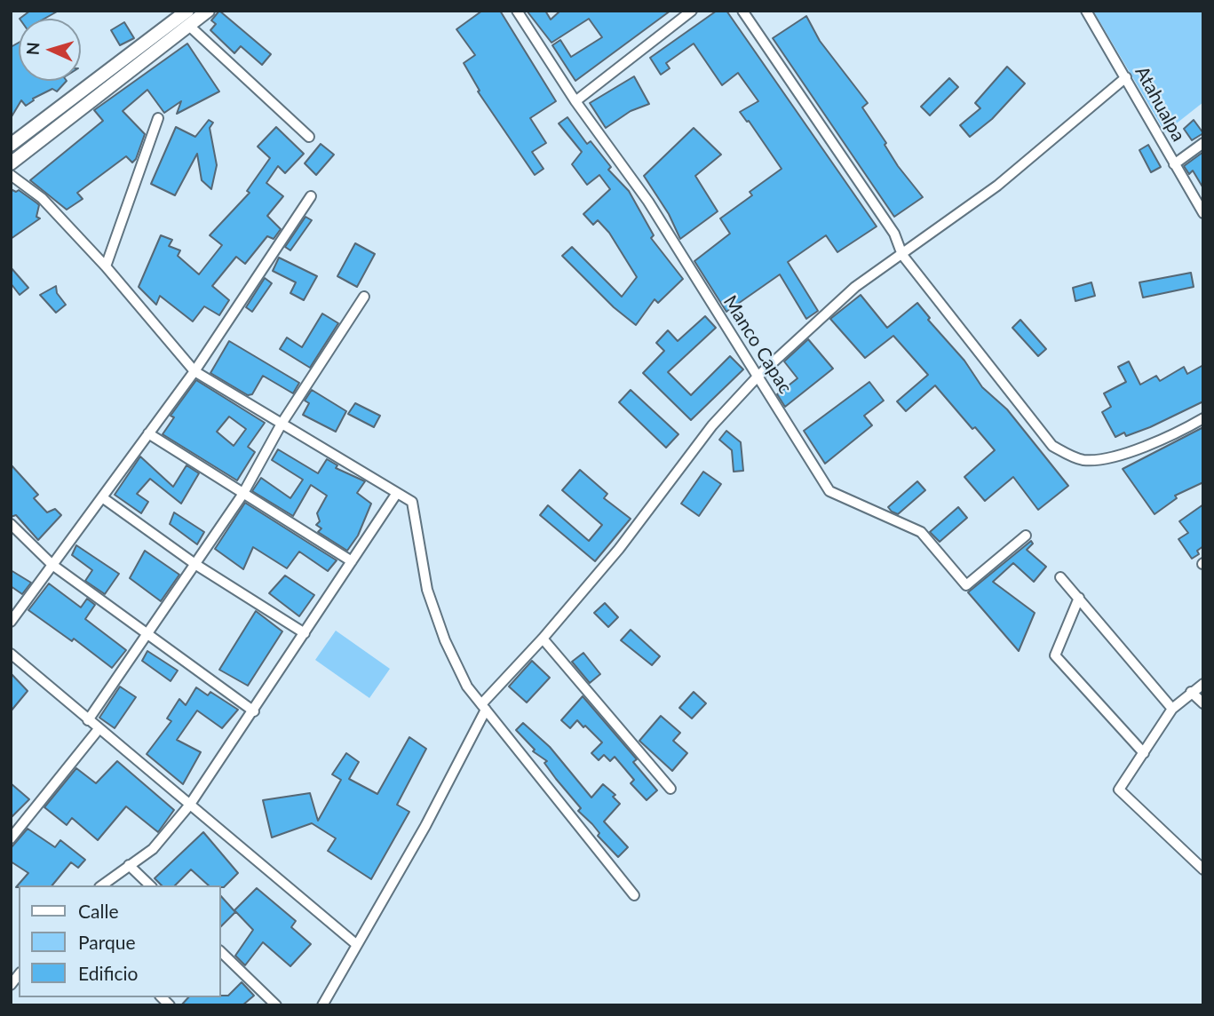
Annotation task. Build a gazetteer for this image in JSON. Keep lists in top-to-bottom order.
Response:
{
  "streets": {
    "street": ["Atahualpa", "Manco Capac"]
  },
  "legend": ["Calle", "Parque", "Edificio"],
  "north": "left"
}
